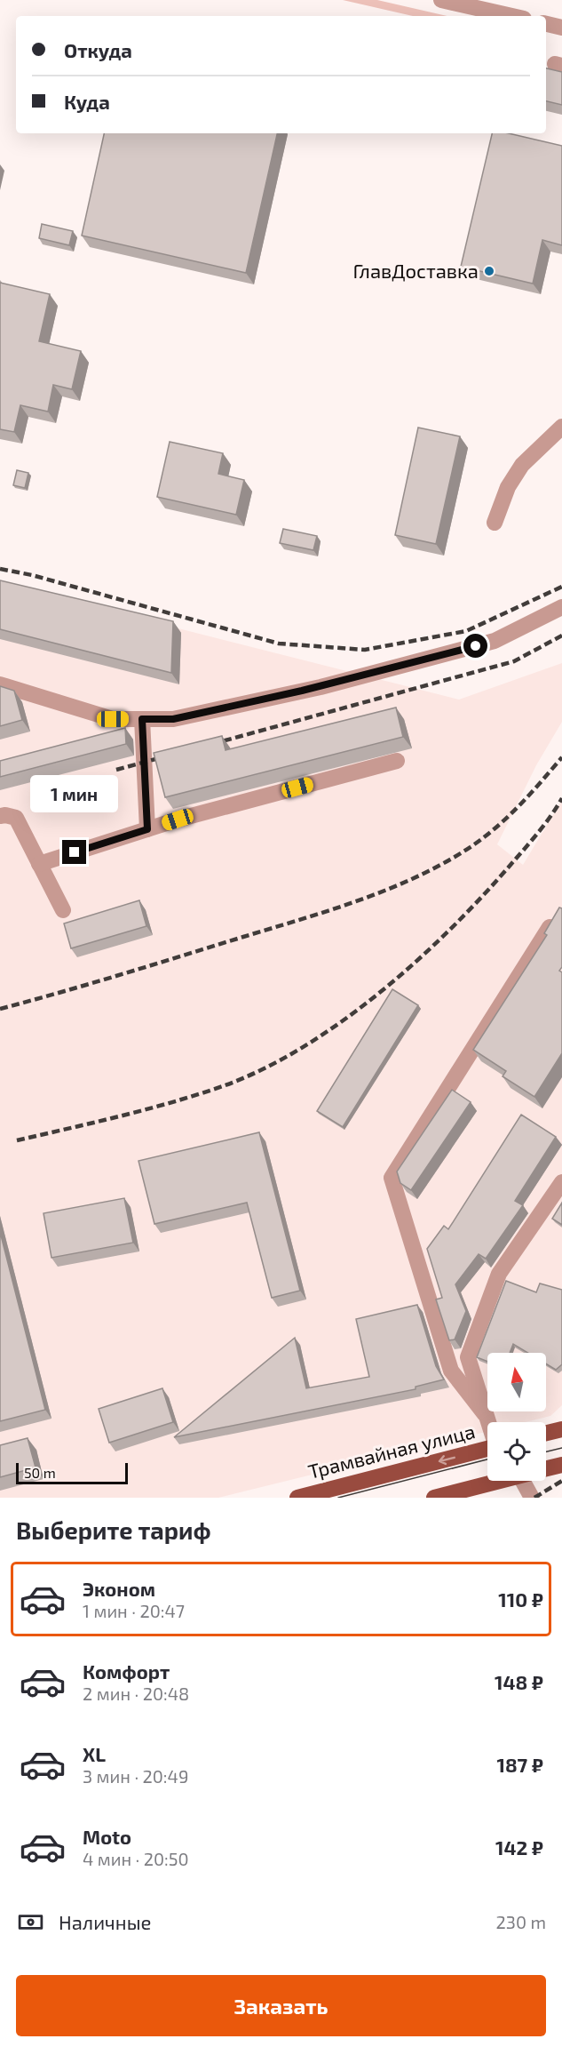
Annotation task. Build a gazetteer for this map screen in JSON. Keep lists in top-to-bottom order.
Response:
{
  "streets": {
    "main road": ["Трамвайная улица"]
  },
  "places": ["ГлавДоставка"],
  "scale_bar": "50 m",
  "north": "top",
  "page": {
    "banner": ["Откуда", "Куда"],
    "bubble": "1 мин",
    "scale": "50 m",
    "heading": "Выберите тариф",
    "list": [
      {
        "name": "Эконом",
        "note": "1 мин · 20:47",
        "value": "110 ₽"
      },
      {
        "name": "Комфорт",
        "note": "2 мин · 20:48",
        "value": "148 ₽"
      },
      {
        "name": "XL",
        "note": "3 мин · 20:49",
        "value": "187 ₽"
      },
      {
        "name": "Moto",
        "note": "4 мин · 20:50",
        "value": "142 ₽"
      }
    ],
    "pay": ["Наличные", "230 m"],
    "buttons": "Заказать"
  }
}
